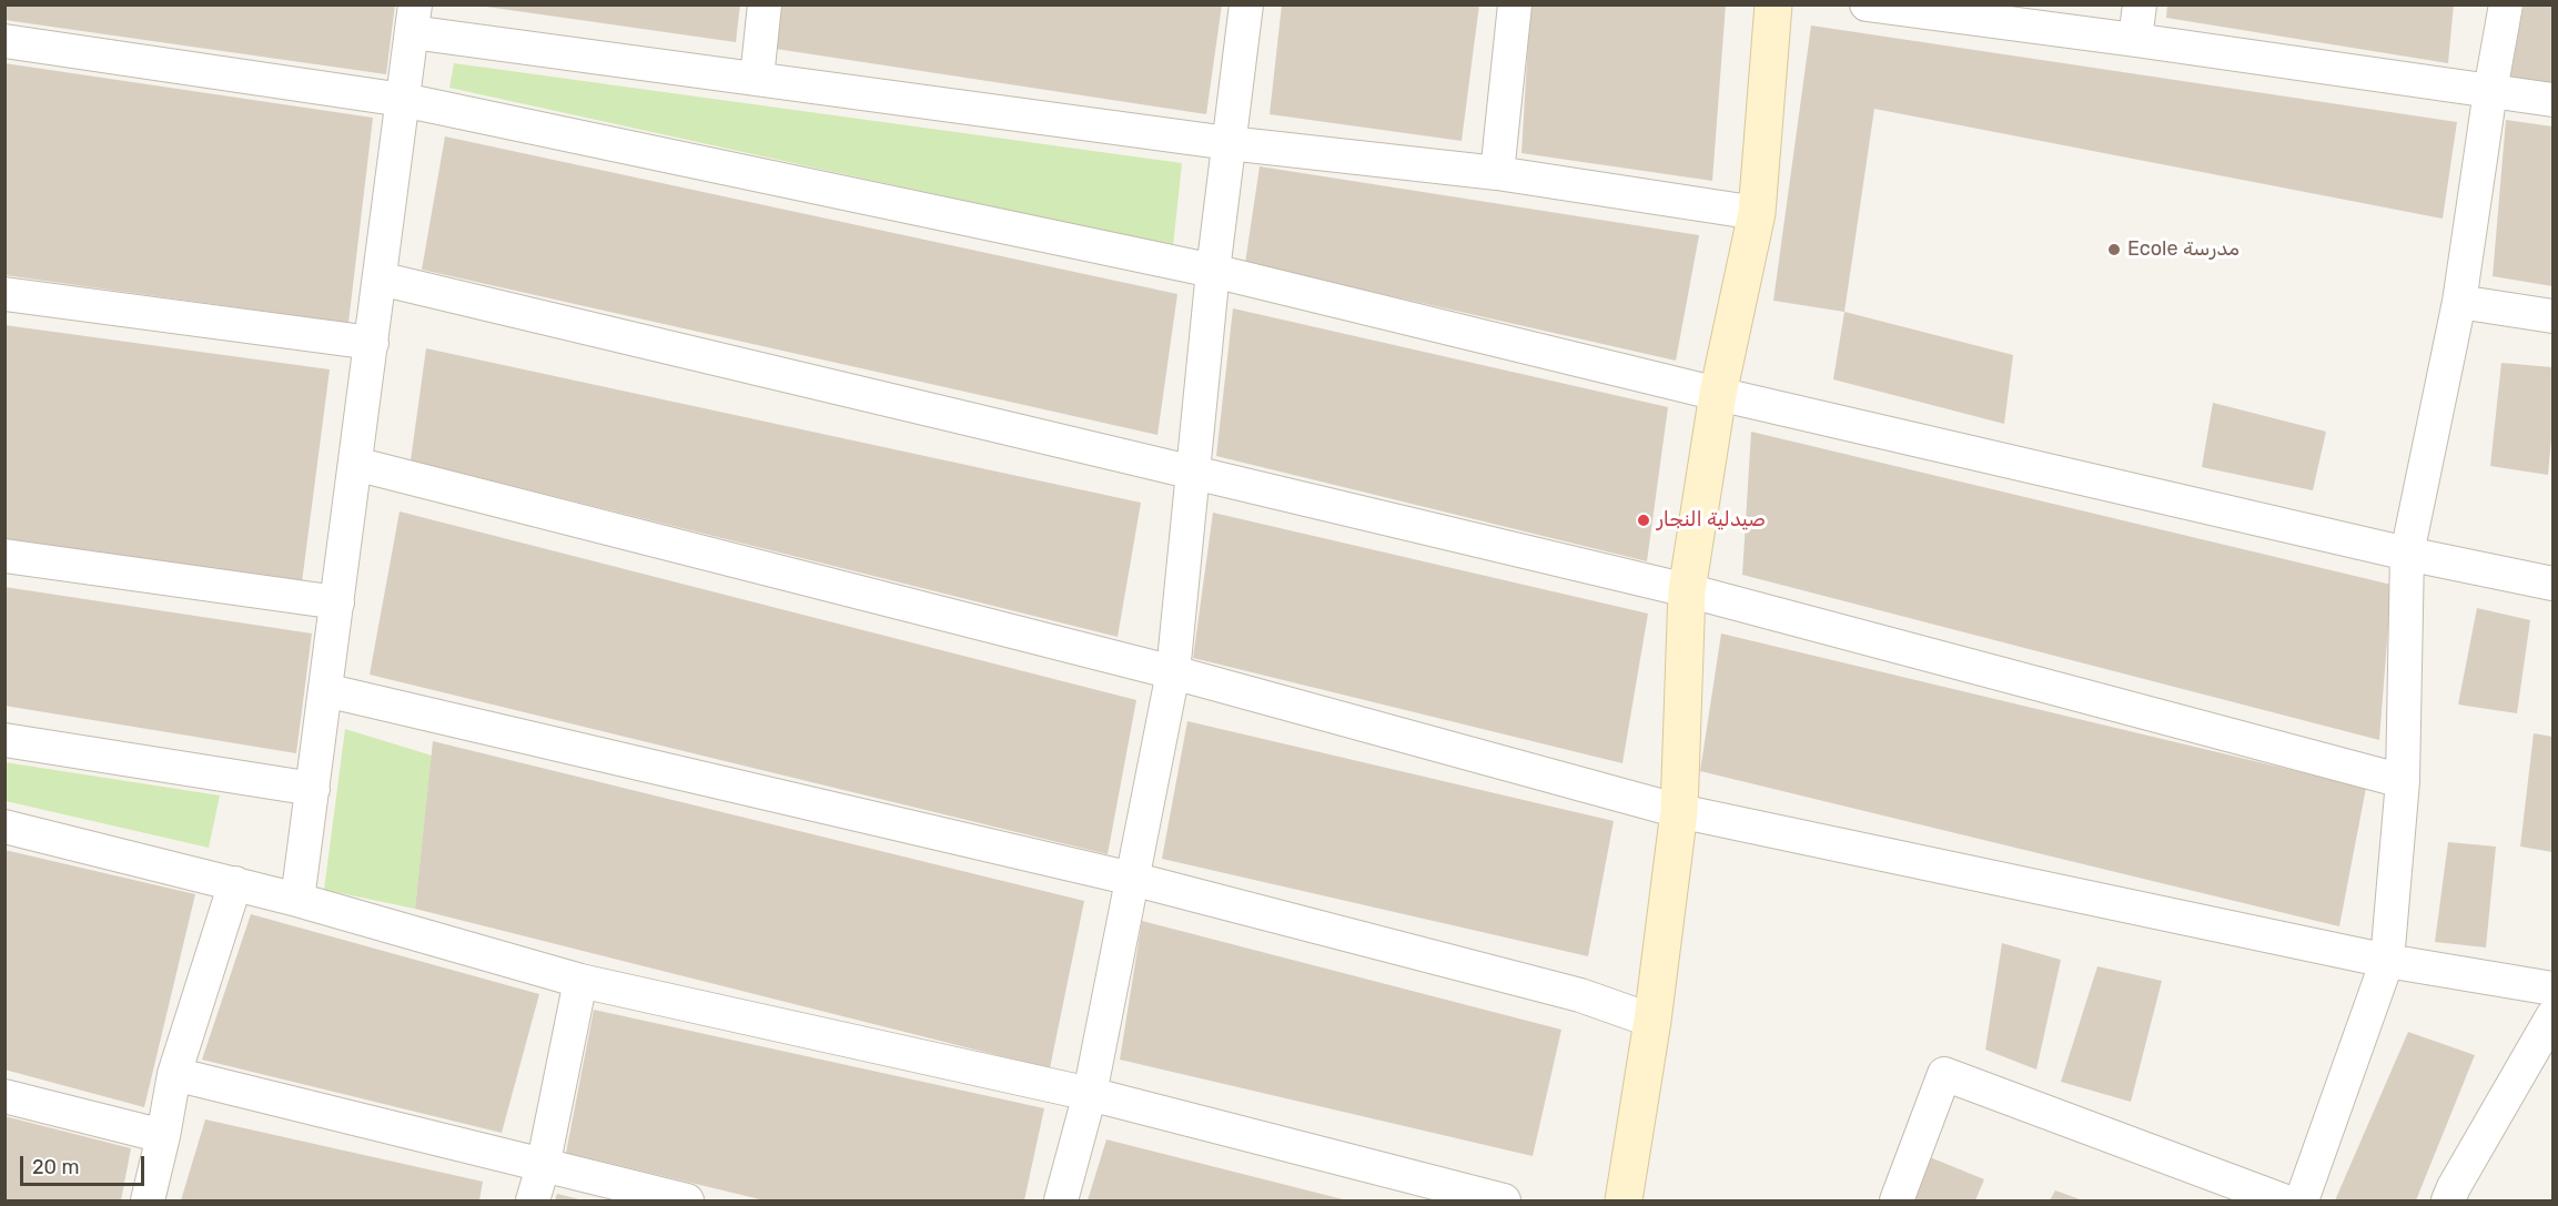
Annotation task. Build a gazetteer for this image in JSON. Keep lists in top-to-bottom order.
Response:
{
  "places": ["Ecole مدرسة", "صيدلية النجار"],
  "scale_bar": "20 m"
}
